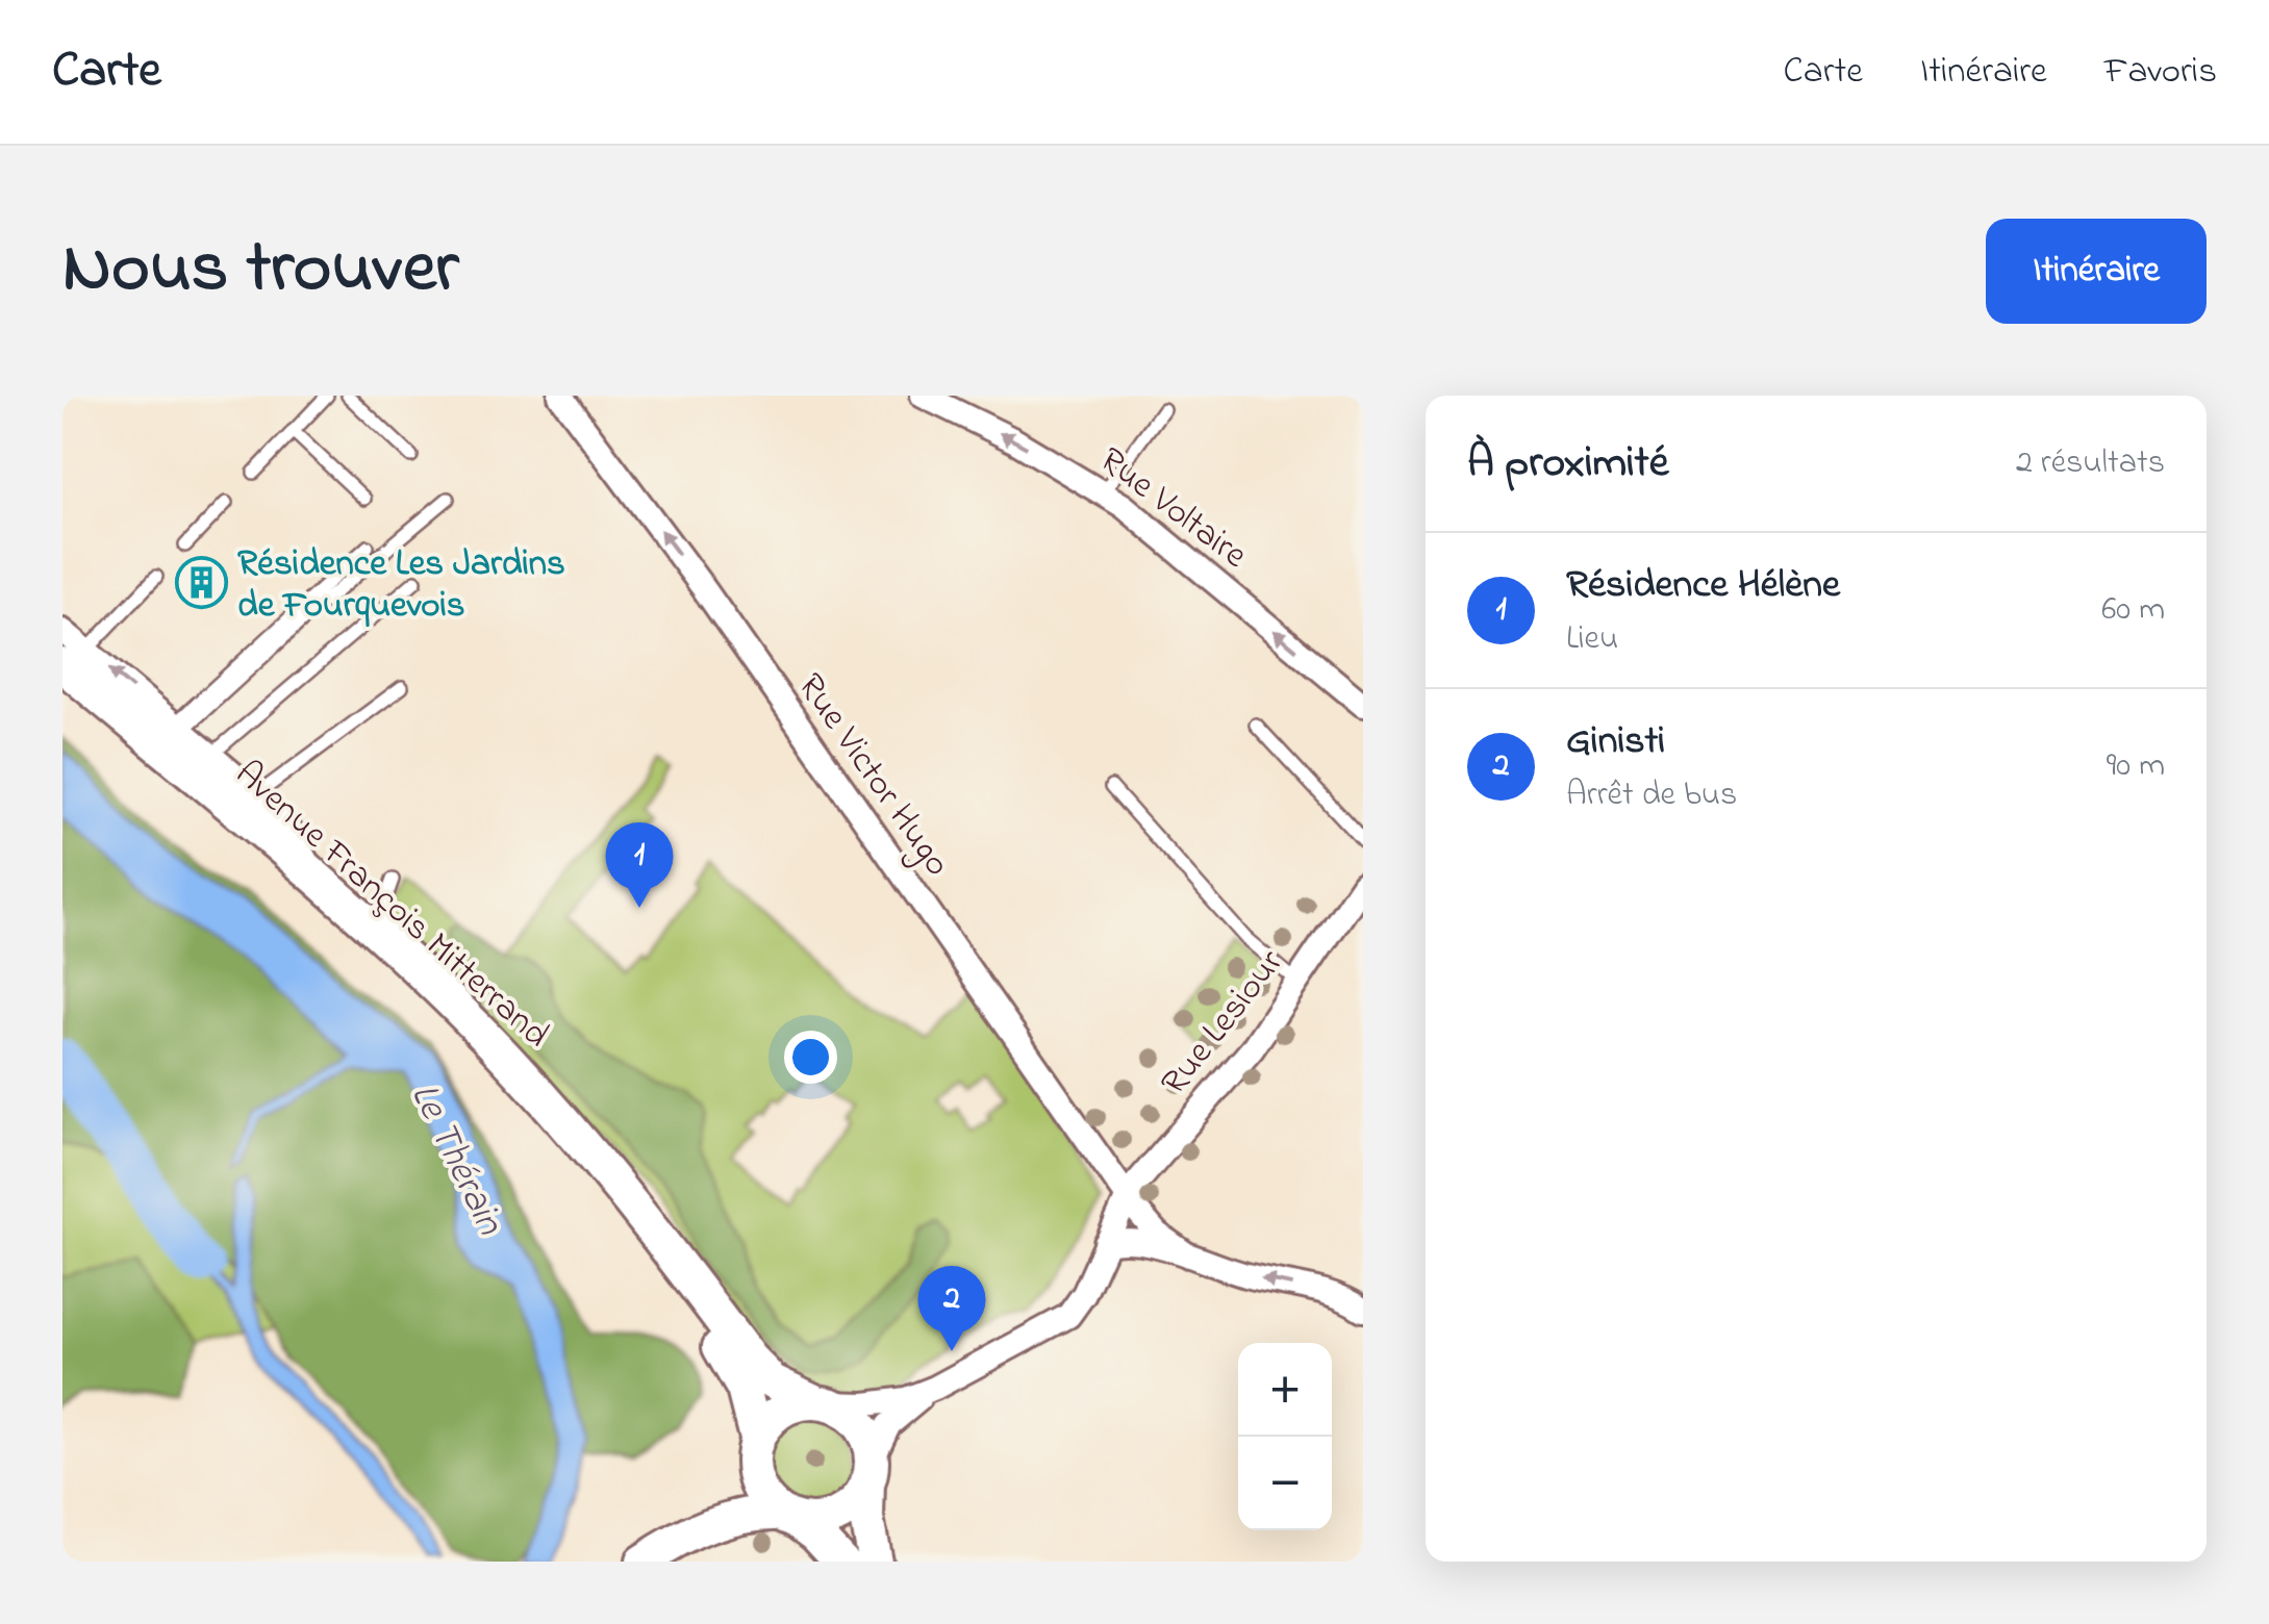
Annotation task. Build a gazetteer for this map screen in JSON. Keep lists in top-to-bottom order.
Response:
{
  "streets": {
    "main road": ["Avenue François Mitterrand"],
    "street": ["Rue Voltaire", "Rue Victor Hugo", "Rue Lesiour"]
  },
  "crossings": [
    ["Rue Victor Hugo", "Rue Lesiour"]
  ],
  "one_way": ["Rue Voltaire", "Rue Victor Hugo"],
  "water": ["Le Thérain"],
  "places": {
    "building": ["Résidence Les Jardins de Fourquevois"]
  },
  "page": {
    "header": "Carte",
    "nav": ["Carte", "Itinéraire", "Favoris"],
    "title": "Nous trouver",
    "buttons": "Itinéraire",
    "heading": ["À proximité", "2 résultats"],
    "list": [
      {
        "mark": "1",
        "name": "Résidence Hélène",
        "note": "Lieu",
        "value": "60 m"
      },
      {
        "mark": "2",
        "name": "Ginisti",
        "note": "Arrêt de bus",
        "value": "90 m"
      }
    ],
    "pins": ["1", "2"],
    "map_buttons": ["+", "−"]
  }
}
